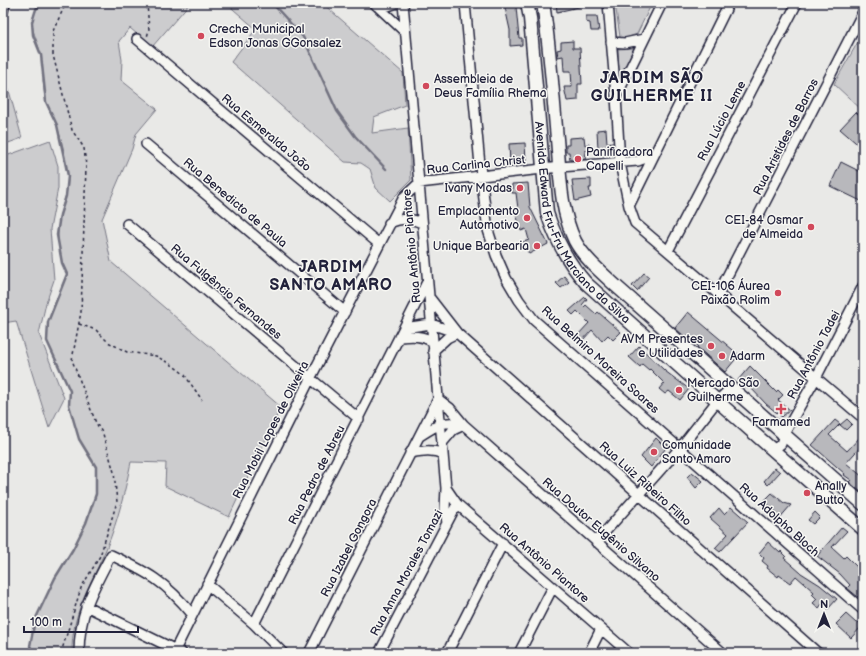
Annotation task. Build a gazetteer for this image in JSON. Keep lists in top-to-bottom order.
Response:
{
  "streets": {
    "main road": ["Avenida Edward Fru-Fru Marciano da Silva"],
    "street": [
      "Rua Lúcio Leme",
      "Rua Esmeralda João",
      "Rua Aristides de Barros",
      "Rua Carlina Christ",
      "Rua Benedicto de Paula",
      "Rua Antônio Piantore",
      "Rua Fulgêncio Fernandes",
      "Rua Antônio Tadei",
      "Rua Belmiro Moreira Soares",
      "Rua Mobil Lopes de Oliveira",
      "Rua Pedro de Abreu",
      "Rua Luiz Ribeiro Filho",
      "Rua Adolpho Bloch",
      "Rua Doutor Eugênio Silvano",
      "Rua Izabel Gongora",
      "Rua Anna Morales Tomazi"
    ]
  },
  "crossings": [
    ["Rua Esmeralda João", "Rua Mobil Lopes de Oliveira"],
    ["Rua Carlina Christ", "Avenida Edward Fru-Fru Marciano da Silva"],
    ["Rua Carlina Christ", "Rua Antônio Piantore"],
    ["Rua Carlina Christ", "Rua Belmiro Moreira Soares"],
    ["Rua Carlina Christ", "Rua Mobil Lopes de Oliveira"],
    ["Rua Benedicto de Paula", "Rua Mobil Lopes de Oliveira"],
    ["Avenida Edward Fru-Fru Marciano da Silva", "Rua Antônio Tadei"],
    ["Rua Antônio Piantore", "Rua Mobil Lopes de Oliveira"],
    ["Rua Antônio Piantore", "Rua Pedro de Abreu"],
    ["Rua Antônio Piantore", "Rua Luiz Ribeiro Filho"],
    ["Rua Antônio Piantore", "Rua Doutor Eugênio Silvano"],
    ["Rua Antônio Piantore", "Rua Izabel Gongora"],
    ["Rua Antônio Piantore", "Rua Anna Morales Tomazi"],
    ["Rua Fulgêncio Fernandes", "Rua Mobil Lopes de Oliveira"],
    ["Rua Fulgêncio Fernandes", "Rua Pedro de Abreu"],
    ["Rua Belmiro Moreira Soares", "Rua Adolpho Bloch"],
    ["Rua Doutor Eugênio Silvano", "Rua Izabel Gongora"]
  ],
  "districts": ["JARDIM SÃO GUILHERME II", "JARDIM SANTO AMARO"],
  "places": {
    "other": [
      "Creche Municipal Edson Jonas GGonsalez",
      "Assembleia de Deus Família Rhema",
      "Panificadora Capelli",
      "Ivany Modas",
      "Emplacamento Automotivo",
      "CEI-84 Osmar de Almeida",
      "Unique Barbearia",
      "CEI-106 Áurea Paixão Rolim",
      "AVM Presentes e Utilidades",
      "Adarm",
      "Mercado São Guilherme",
      "Comunidade Santo Amaro",
      "Anally Butto"
    ],
    "health": ["Farmamed"]
  },
  "scale_bar": "100 m",
  "north": "top"
}
